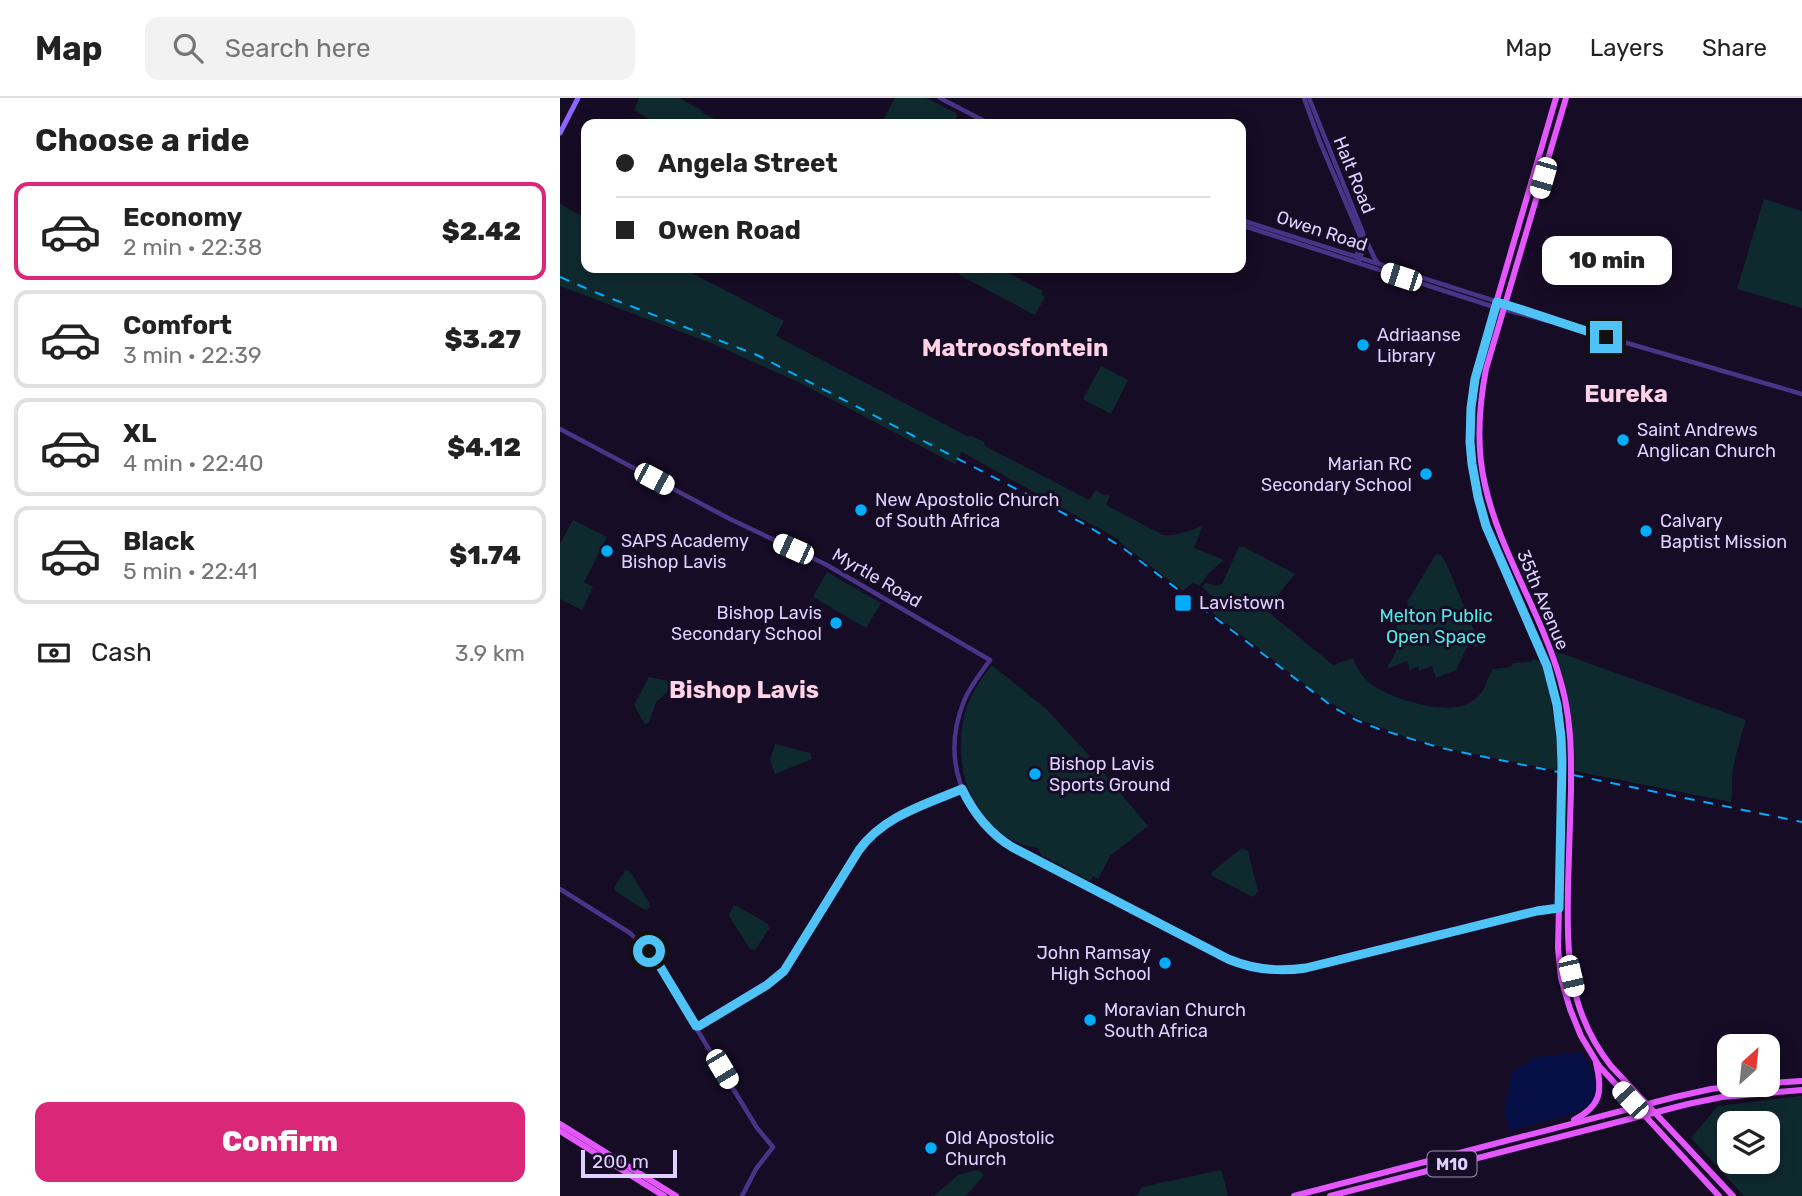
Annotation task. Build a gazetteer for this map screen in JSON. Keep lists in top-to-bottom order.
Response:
{
  "streets": {
    "main road": ["35th Avenue", "M10"],
    "street": ["Halt Road", "Owen Road", "Myrtle Road"]
  },
  "crossings": [
    ["Halt Road", "Owen Road"],
    ["Owen Road", "35th Avenue"],
    ["35th Avenue", "M10"]
  ],
  "districts": ["Matroosfontein", "Eureka", "Bishop Lavis"],
  "parks": ["Melton Public Open Space"],
  "places": {
    "other": [
      "Adriaanse Library",
      "Saint Andrews Anglican Church",
      "Marian RC Secondary School",
      "New Apostolic Church of South Africa",
      "Calvary Baptist Mission",
      "SAPS Academy Bishop Lavis",
      "Bishop Lavis Secondary School",
      "Bishop Lavis Sports Ground",
      "John Ramsay High School",
      "Moravian Church South Africa",
      "Old Apostolic Church"
    ],
    "transit": ["Lavistown"]
  },
  "scale_bar": "200 m",
  "north": "top right",
  "page": {
    "header": "Map",
    "search": "Search here",
    "nav": ["Map", "Layers", "Share"],
    "heading": "Choose a ride",
    "banner": ["Angela Street", "Owen Road"],
    "list": [
      {
        "name": "Economy",
        "note": "2 min · 22:38",
        "value": "$2.42"
      },
      {
        "name": "Comfort",
        "note": "3 min · 22:39",
        "value": "$3.27"
      },
      {
        "name": "XL",
        "note": "4 min · 22:40",
        "value": "$4.12"
      },
      {
        "name": "Black",
        "note": "5 min · 22:41",
        "value": "$1.74"
      }
    ],
    "bubble": "10 min",
    "pay": ["Cash", "3.9 km"],
    "buttons": "Confirm",
    "scale": "200 m"
  }
}
